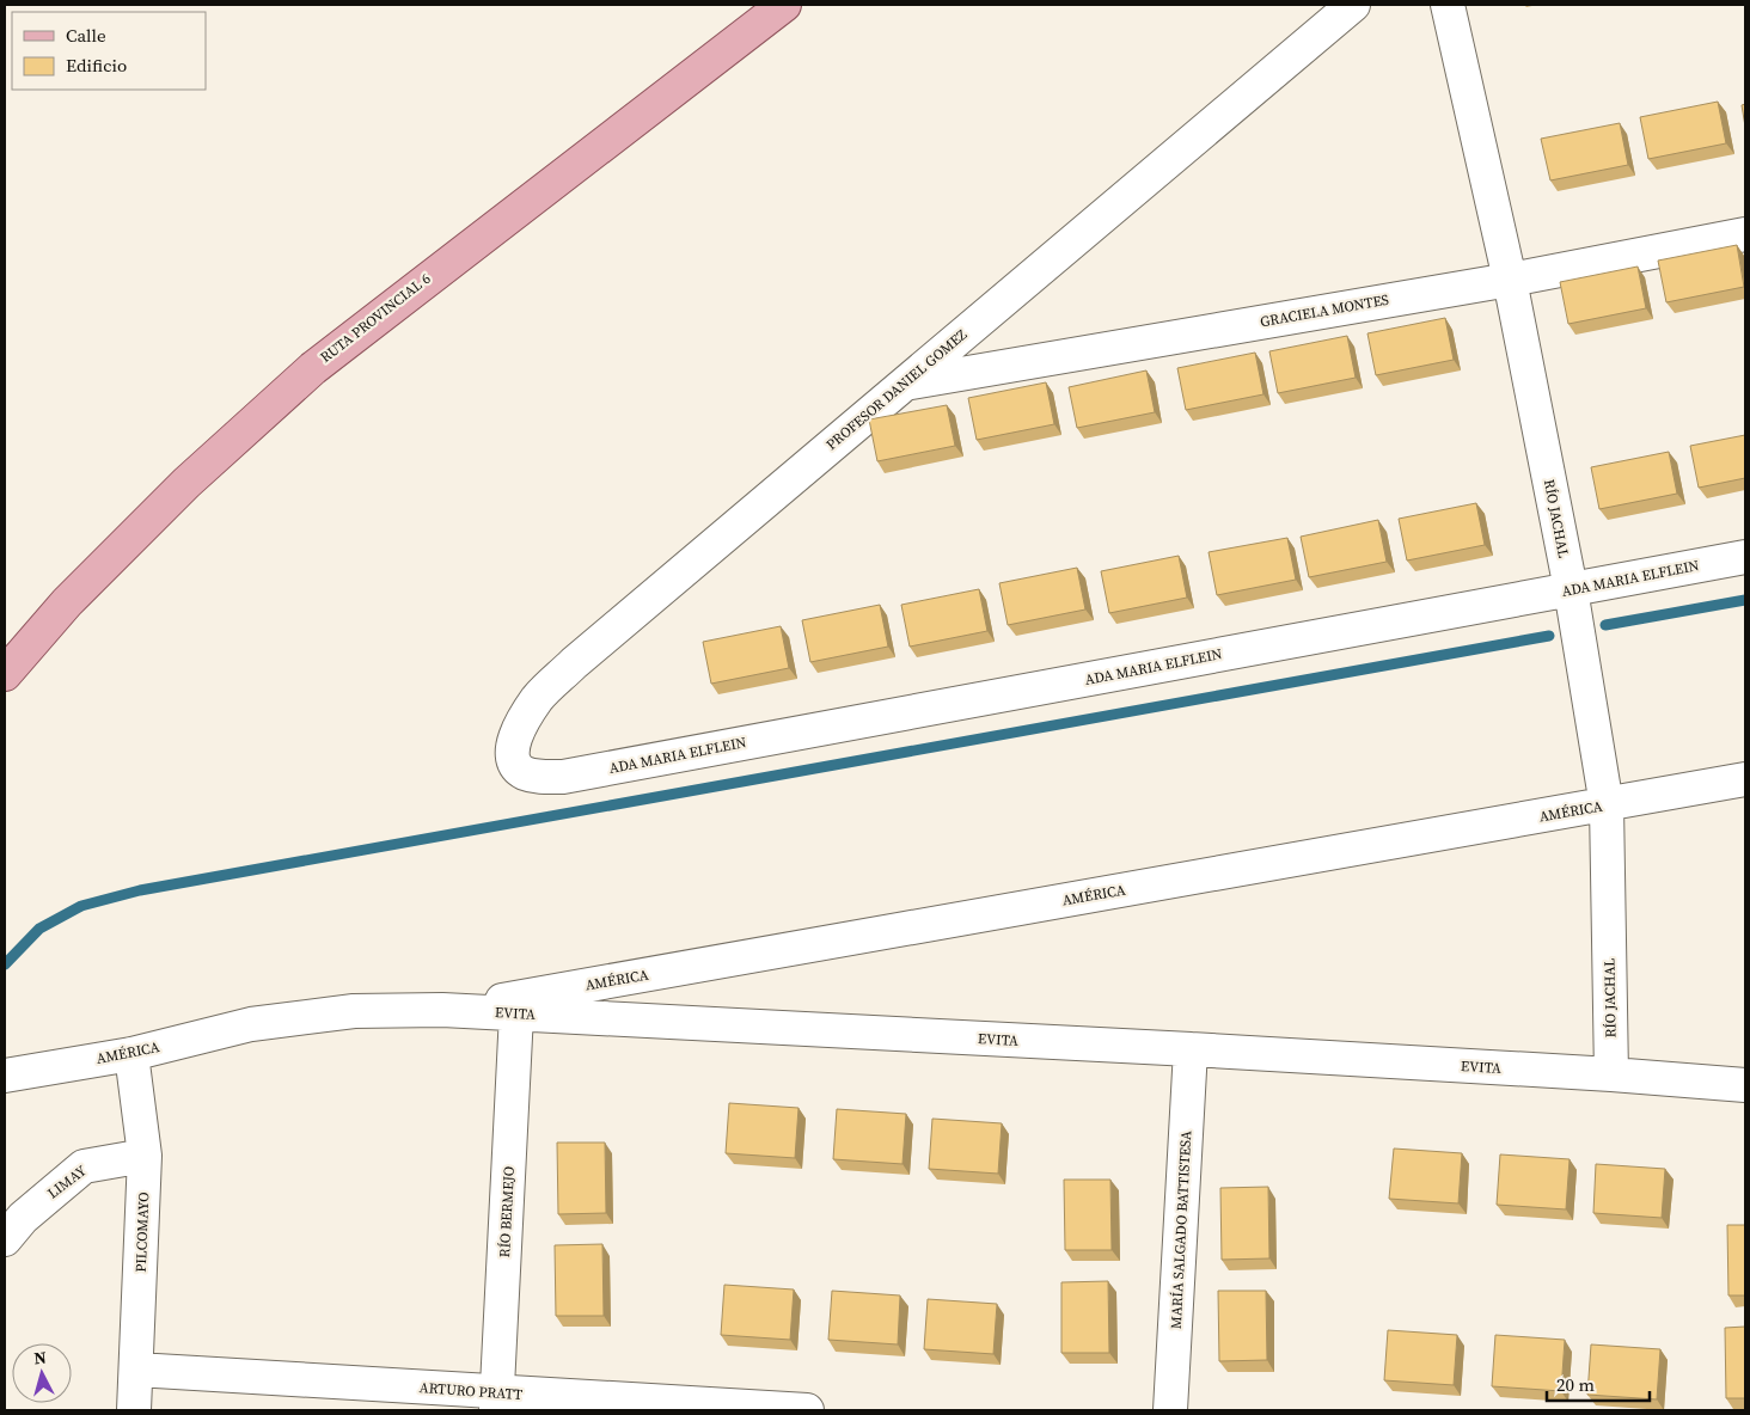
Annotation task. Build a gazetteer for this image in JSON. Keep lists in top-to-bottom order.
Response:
{
  "streets": {
    "main road": ["RUTA PROVINCIAL 6"],
    "street": [
      "GRACIELA MONTES",
      "PROFESOR DANIEL GOMEZ",
      "RÍO JACHAL",
      "ADA MARIA ELFLEIN",
      "AMÉRICA",
      "EVITA",
      "LIMAY",
      "RÍO BERMEJO",
      "MARÍA SALGADO BATTISTESA",
      "PILCOMAYO",
      "ARTURO PRATT"
    ]
  },
  "crossings": [
    ["GRACIELA MONTES", "PROFESOR DANIEL GOMEZ"],
    ["GRACIELA MONTES", "RÍO JACHAL"],
    ["PROFESOR DANIEL GOMEZ", "ADA MARIA ELFLEIN"],
    ["RÍO JACHAL", "ADA MARIA ELFLEIN"],
    ["RÍO JACHAL", "AMÉRICA"],
    ["RÍO JACHAL", "EVITA"],
    ["AMÉRICA", "EVITA"],
    ["AMÉRICA", "PILCOMAYO"],
    ["EVITA", "RÍO BERMEJO"],
    ["EVITA", "MARÍA SALGADO BATTISTESA"],
    ["LIMAY", "PILCOMAYO"],
    ["RÍO BERMEJO", "ARTURO PRATT"],
    ["PILCOMAYO", "ARTURO PRATT"]
  ],
  "legend": ["Calle", "Edificio"],
  "scale_bar": "20 m",
  "north": "top"
}
